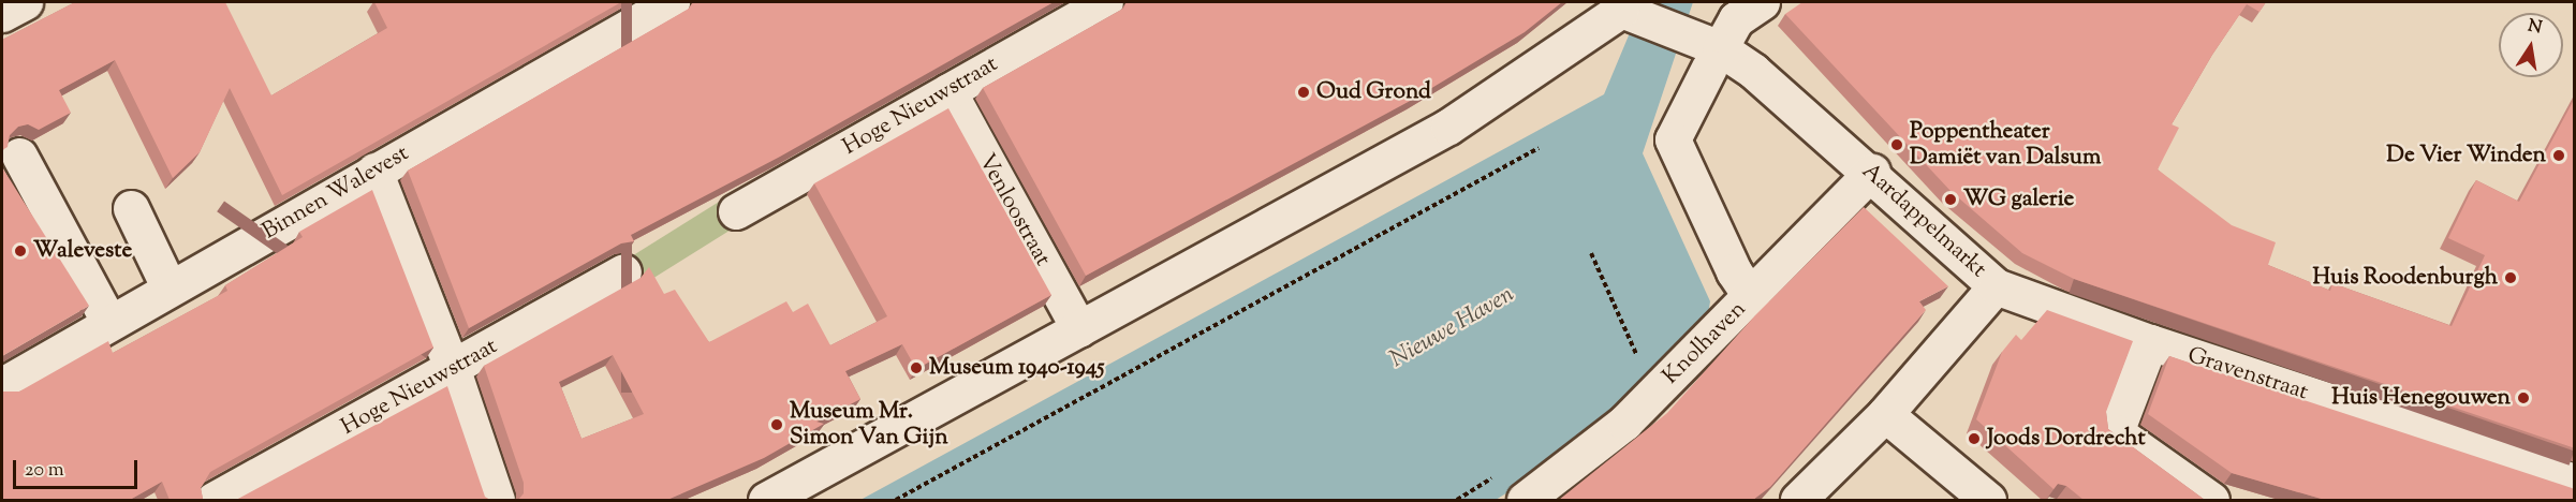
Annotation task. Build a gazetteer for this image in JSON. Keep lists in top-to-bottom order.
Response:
{
  "streets": {
    "street": [
      "Hoge Nieuwstraat",
      "Binnen Walevest",
      "Venloostraat",
      "Aardappelmarkt",
      "Knolhaven",
      "Gravenstraat"
    ]
  },
  "crossings": [
    ["Hoge Nieuwstraat", "Venloostraat"],
    ["Aardappelmarkt", "Knolhaven"],
    ["Aardappelmarkt", "Gravenstraat"]
  ],
  "water": ["Nieuwe Haven"],
  "places": [
    "Oud Grond",
    "Poppentheater Damiët van Dalsum",
    "De Vier Winden",
    "WG galerie",
    "Waleveste",
    "Huis Roodenburgh",
    "Museum 1940-1945",
    "Huis Henegouwen",
    "Museum Mr. Simon Van Gijn",
    "Joods Dordrecht"
  ],
  "scale_bar": "20 m",
  "north": "top"
}
